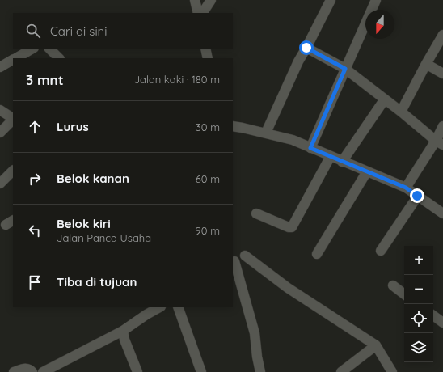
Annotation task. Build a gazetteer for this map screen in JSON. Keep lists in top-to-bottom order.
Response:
{
  "north": "bottom",
  "page": {
    "search": "Cari di sini",
    "heading": ["3 mnt", "Jalan kaki · 180 m"],
    "list": [
      ["Lurus", "30 m"],
      ["Belok kanan", "60 m"],
      ["Belok kiri", "Jalan Panca Usaha", "90 m"],
      "Tiba di tujuan"
    ],
    "map_buttons": ["+", "−"]
  }
}
